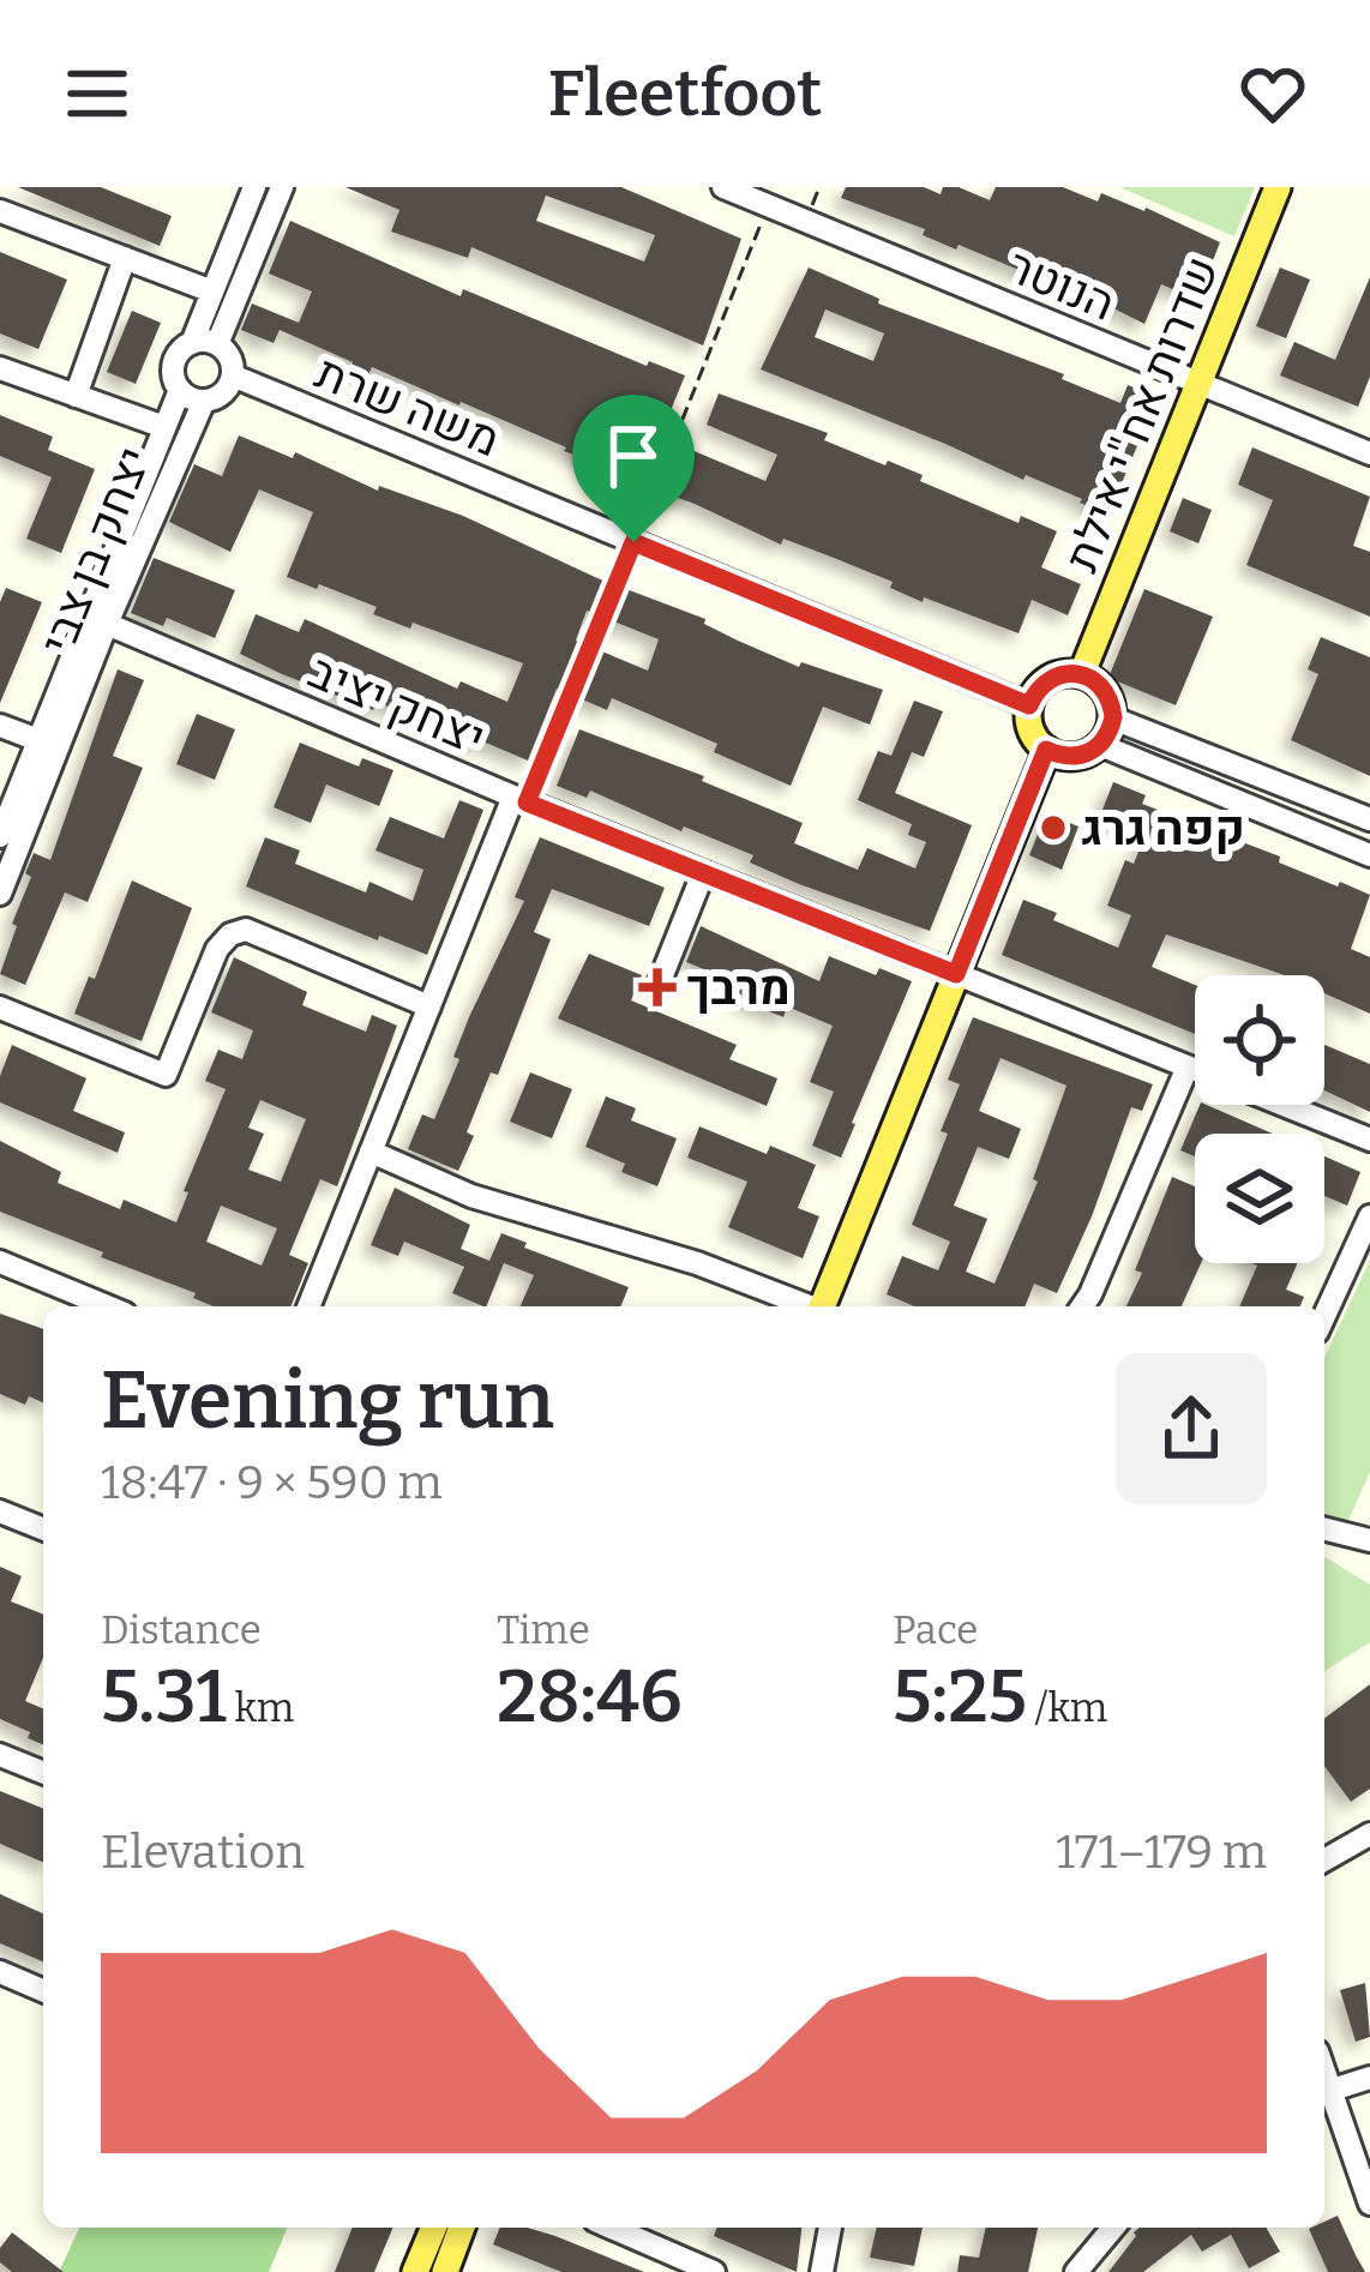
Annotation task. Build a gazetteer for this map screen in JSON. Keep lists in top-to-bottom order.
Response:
{
  "streets": {
    "main road": ["שדרות אח\"י אילת"],
    "street": [
      "הנוטר",
      "משה שרת",
      "יצחק בן צבי",
      "יצחק יציב"
    ]
  },
  "crossings": [
    ["הנוטר", "שדרות אח\"י אילת"],
    ["משה שרת", "שדרות אח\"י אילת"],
    ["משה שרת", "יצחק בן צבי"],
    ["יצחק בן צבי", "יצחק יציב"]
  ],
  "places": {
    "other": ["קפה גרג"],
    "health": ["מרבך"]
  },
  "page": {
    "header": "Fleetfoot",
    "heading": ["Evening run", "18:47 · 9 × 590 m"],
    "stats": [
      ["Distance", "5.31 km"],
      ["Time", "28:46"],
      ["Pace", "5:25 /km"]
    ],
    "chart": ["Elevation", "171–179 m"]
  }
}
